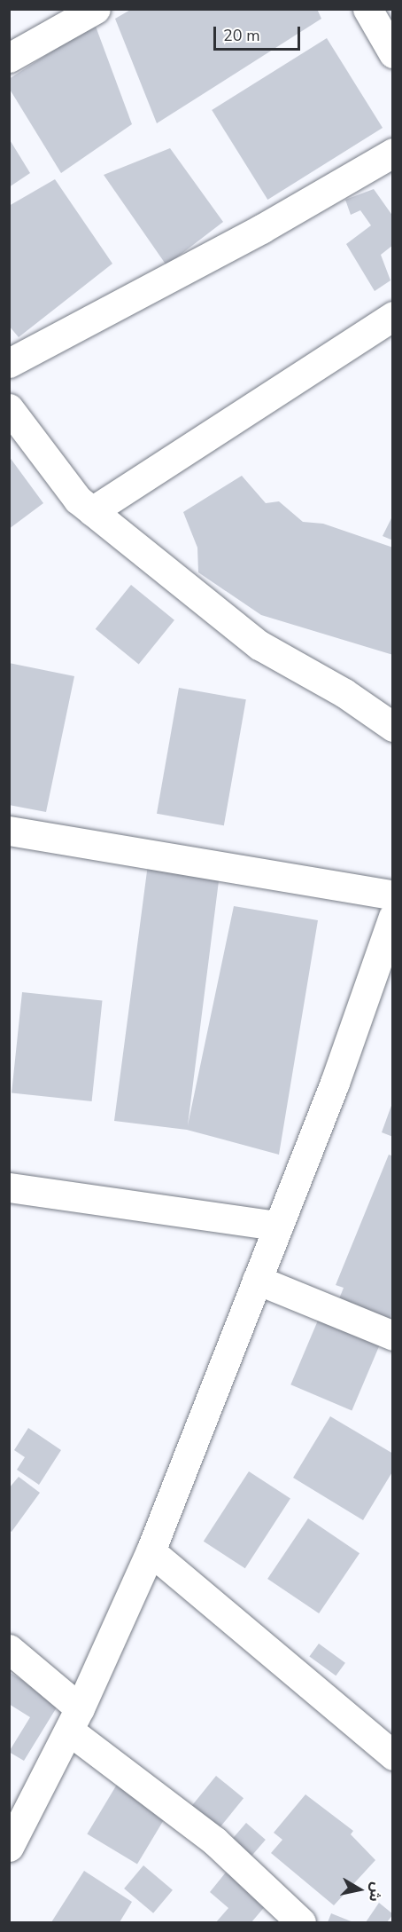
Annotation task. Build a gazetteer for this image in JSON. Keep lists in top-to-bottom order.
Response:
{
  "scale_bar": "20 m",
  "north": "right"
}
